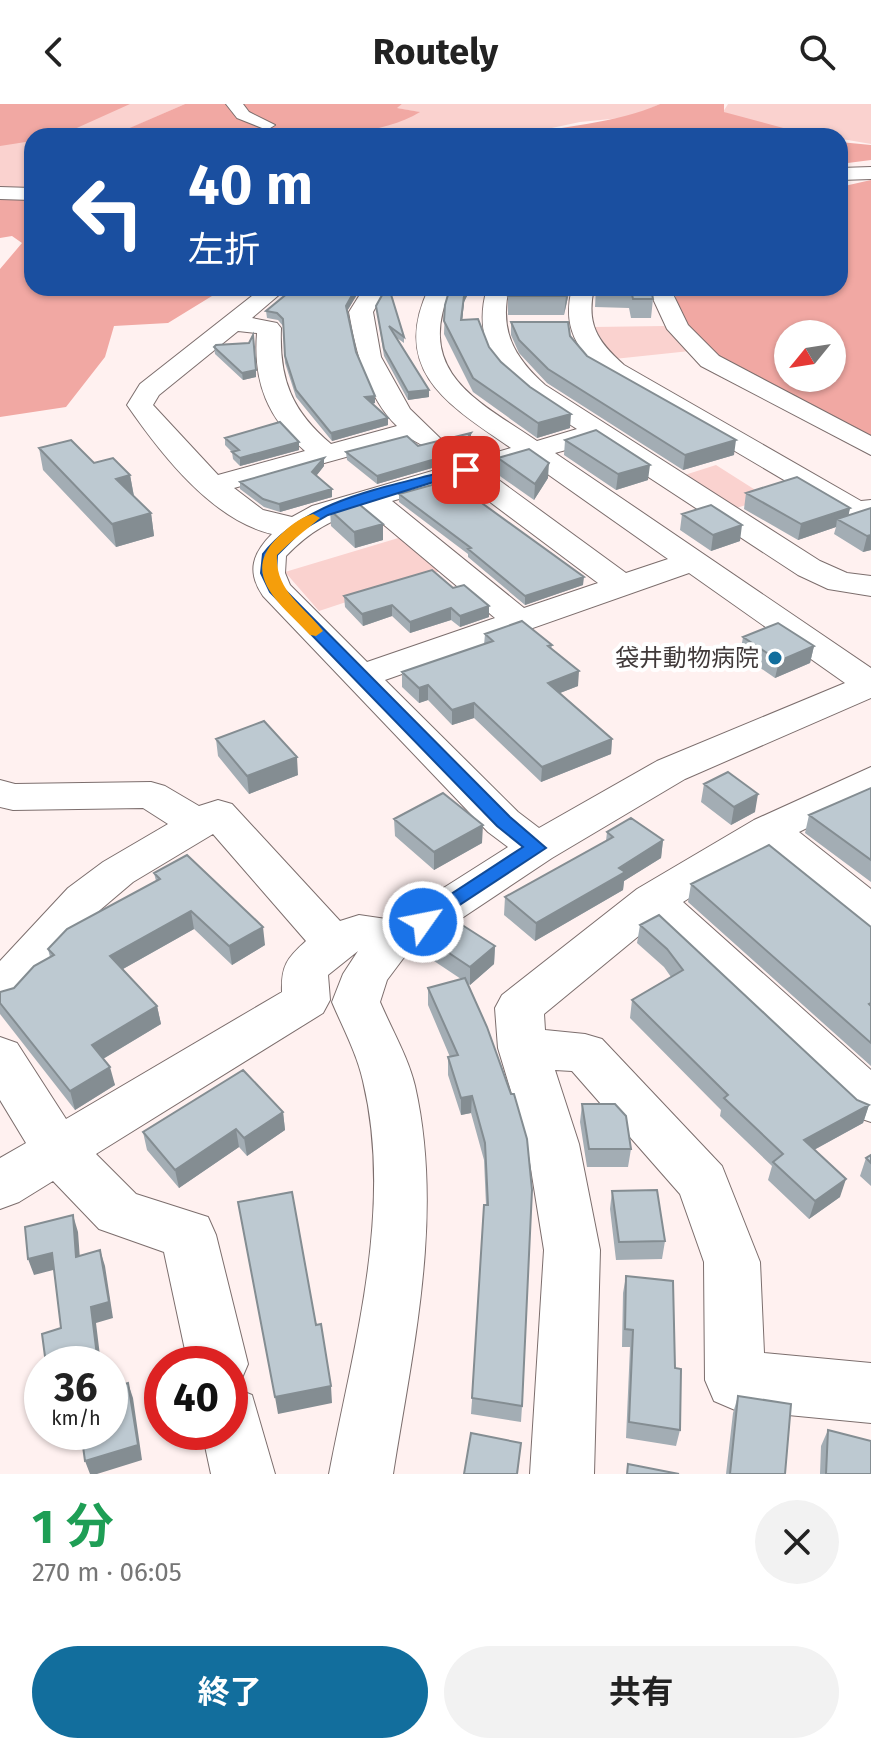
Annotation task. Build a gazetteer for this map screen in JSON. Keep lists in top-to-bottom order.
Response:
{
  "places": ["袋井動物病院"],
  "north": "bottom left",
  "page": {
    "header": "Routely",
    "turn": ["40 m", "左折"],
    "speed": "36 km/h",
    "limit": "40",
    "heading": ["1 分", "270 m · 06:05"],
    "buttons": ["終了", "共有"]
  }
}
